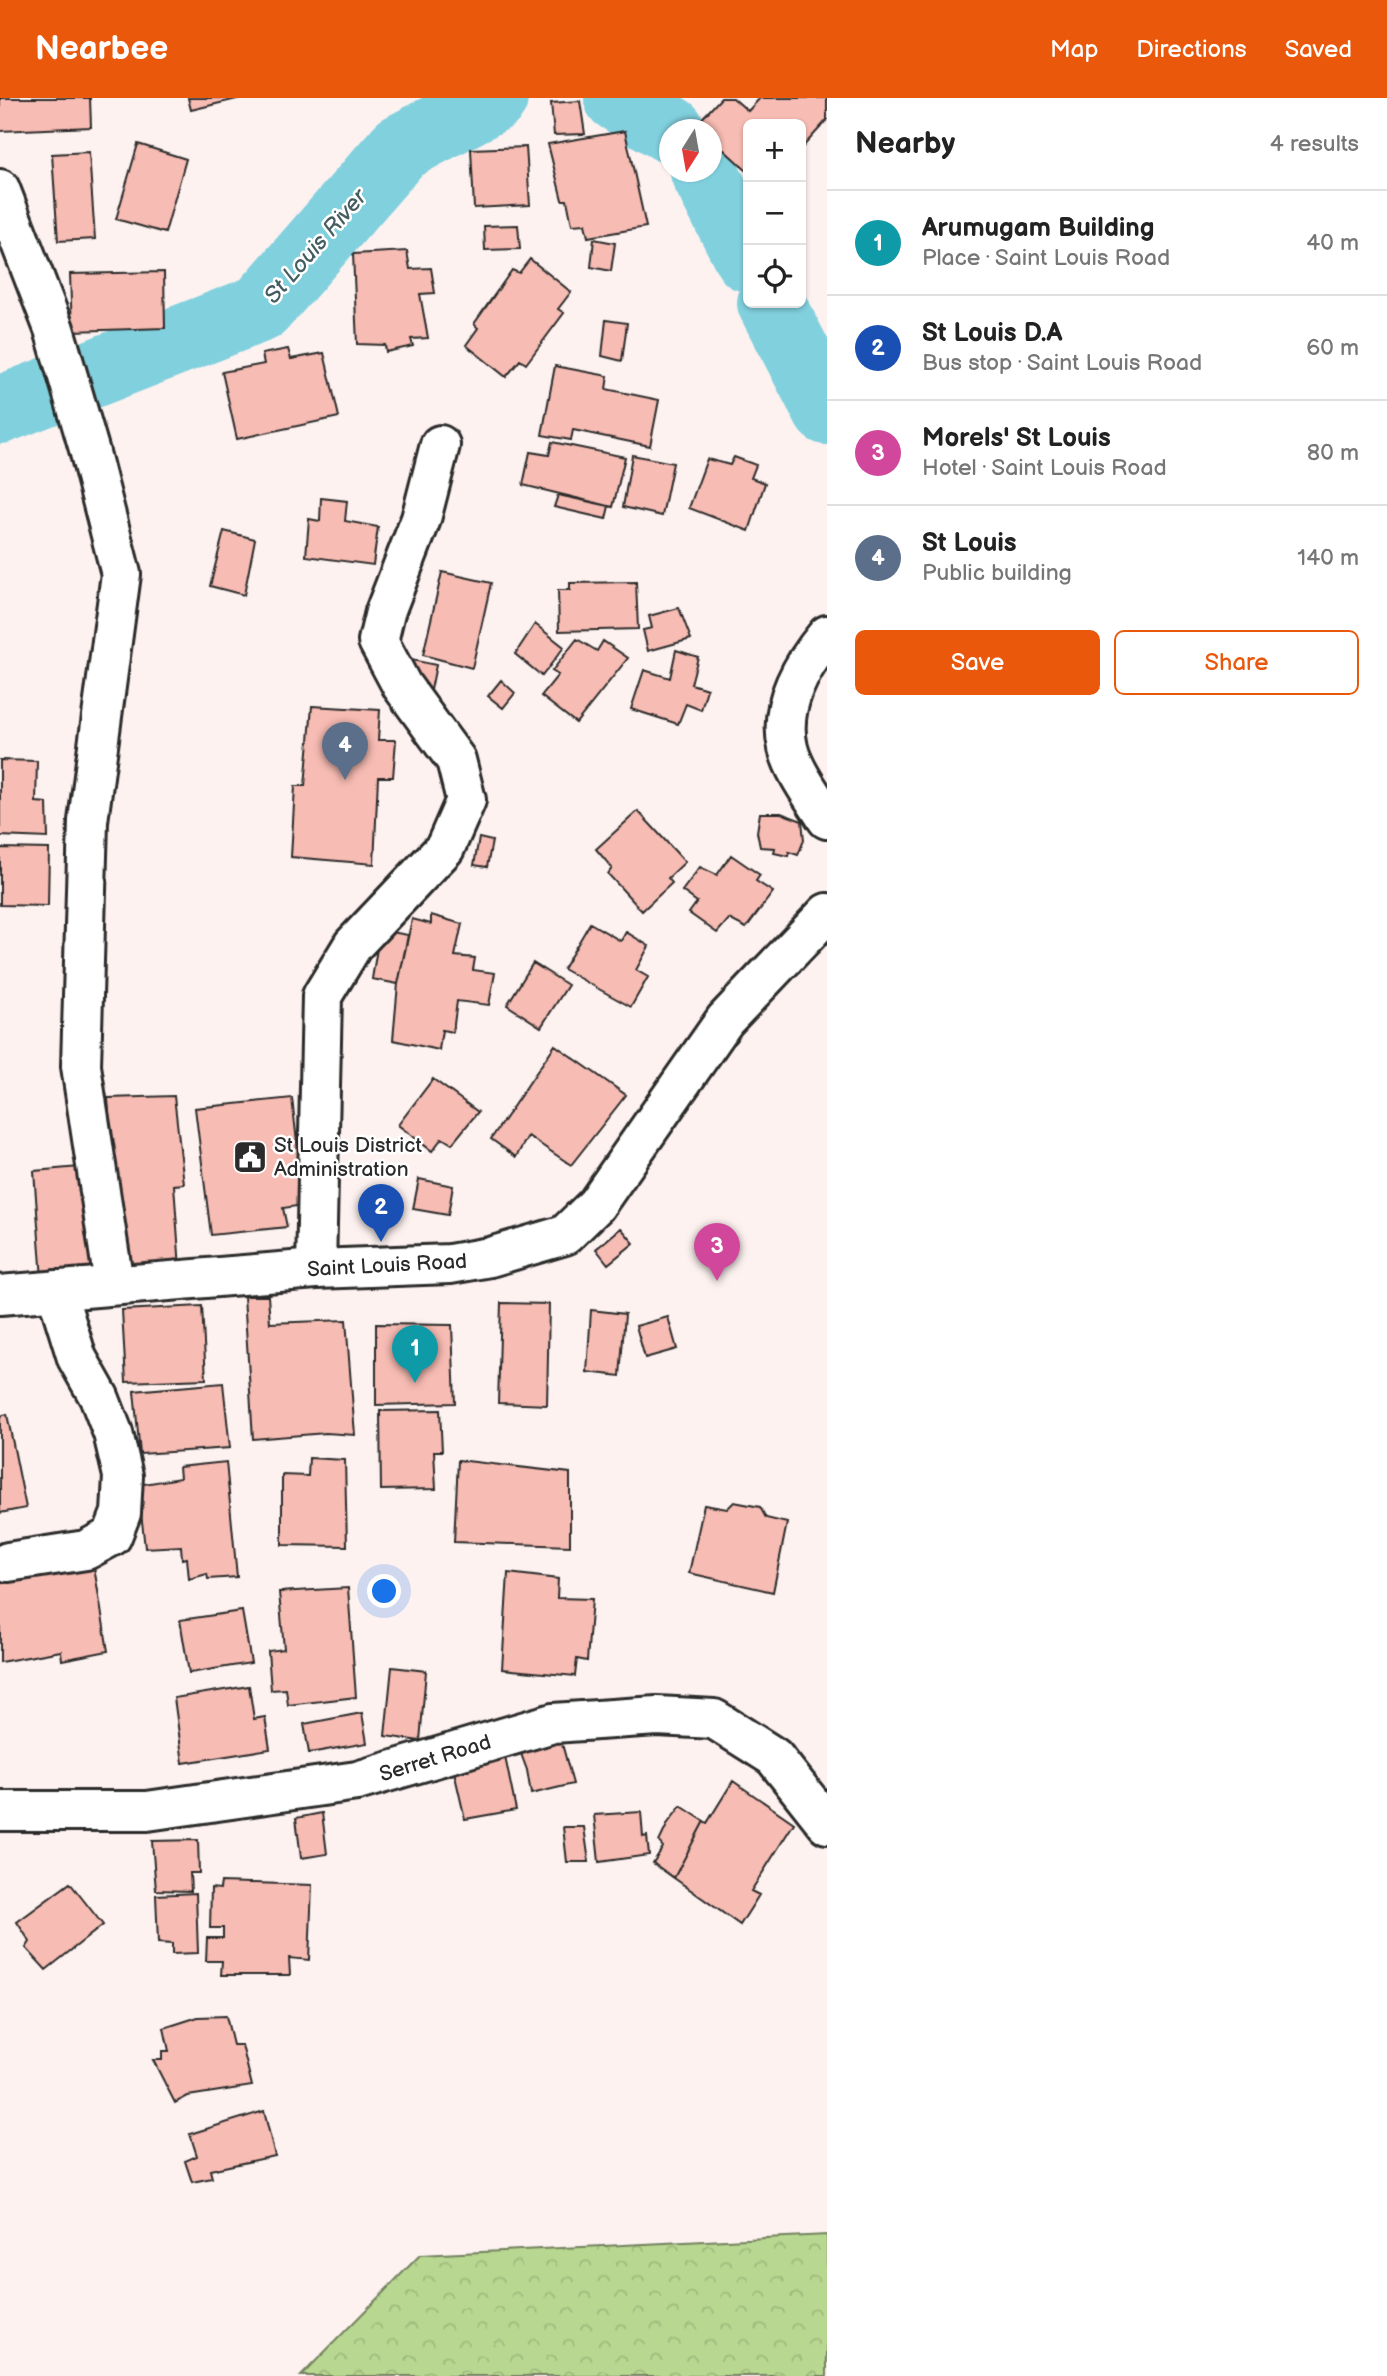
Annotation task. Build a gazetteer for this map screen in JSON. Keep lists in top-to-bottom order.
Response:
{
  "streets": {
    "street": ["Saint Louis Road", "Serret Road"]
  },
  "water": ["St Louis River"],
  "places": {
    "public building": ["St Louis District Administration"]
  },
  "north": "bottom",
  "page": {
    "header": "Nearbee",
    "nav": ["Map", "Directions", "Saved"],
    "heading": ["Nearby", "4 results"],
    "map_buttons": ["+", "−"],
    "list": [
      {
        "mark": "1",
        "name": "Arumugam Building",
        "note": "Place · Saint Louis Road",
        "value": "40 m"
      },
      {
        "mark": "2",
        "name": "St Louis D.A",
        "note": "Bus stop · Saint Louis Road",
        "value": "60 m"
      },
      {
        "mark": "3",
        "name": "Morels' St Louis",
        "note": "Hotel · Saint Louis Road",
        "value": "80 m"
      },
      {
        "mark": "4",
        "name": "St Louis",
        "note": "Public building",
        "value": "140 m"
      }
    ],
    "buttons": ["Save", "Share"],
    "pins": [
      "4",
      "2",
      "3",
      "1"
    ]
  }
}
